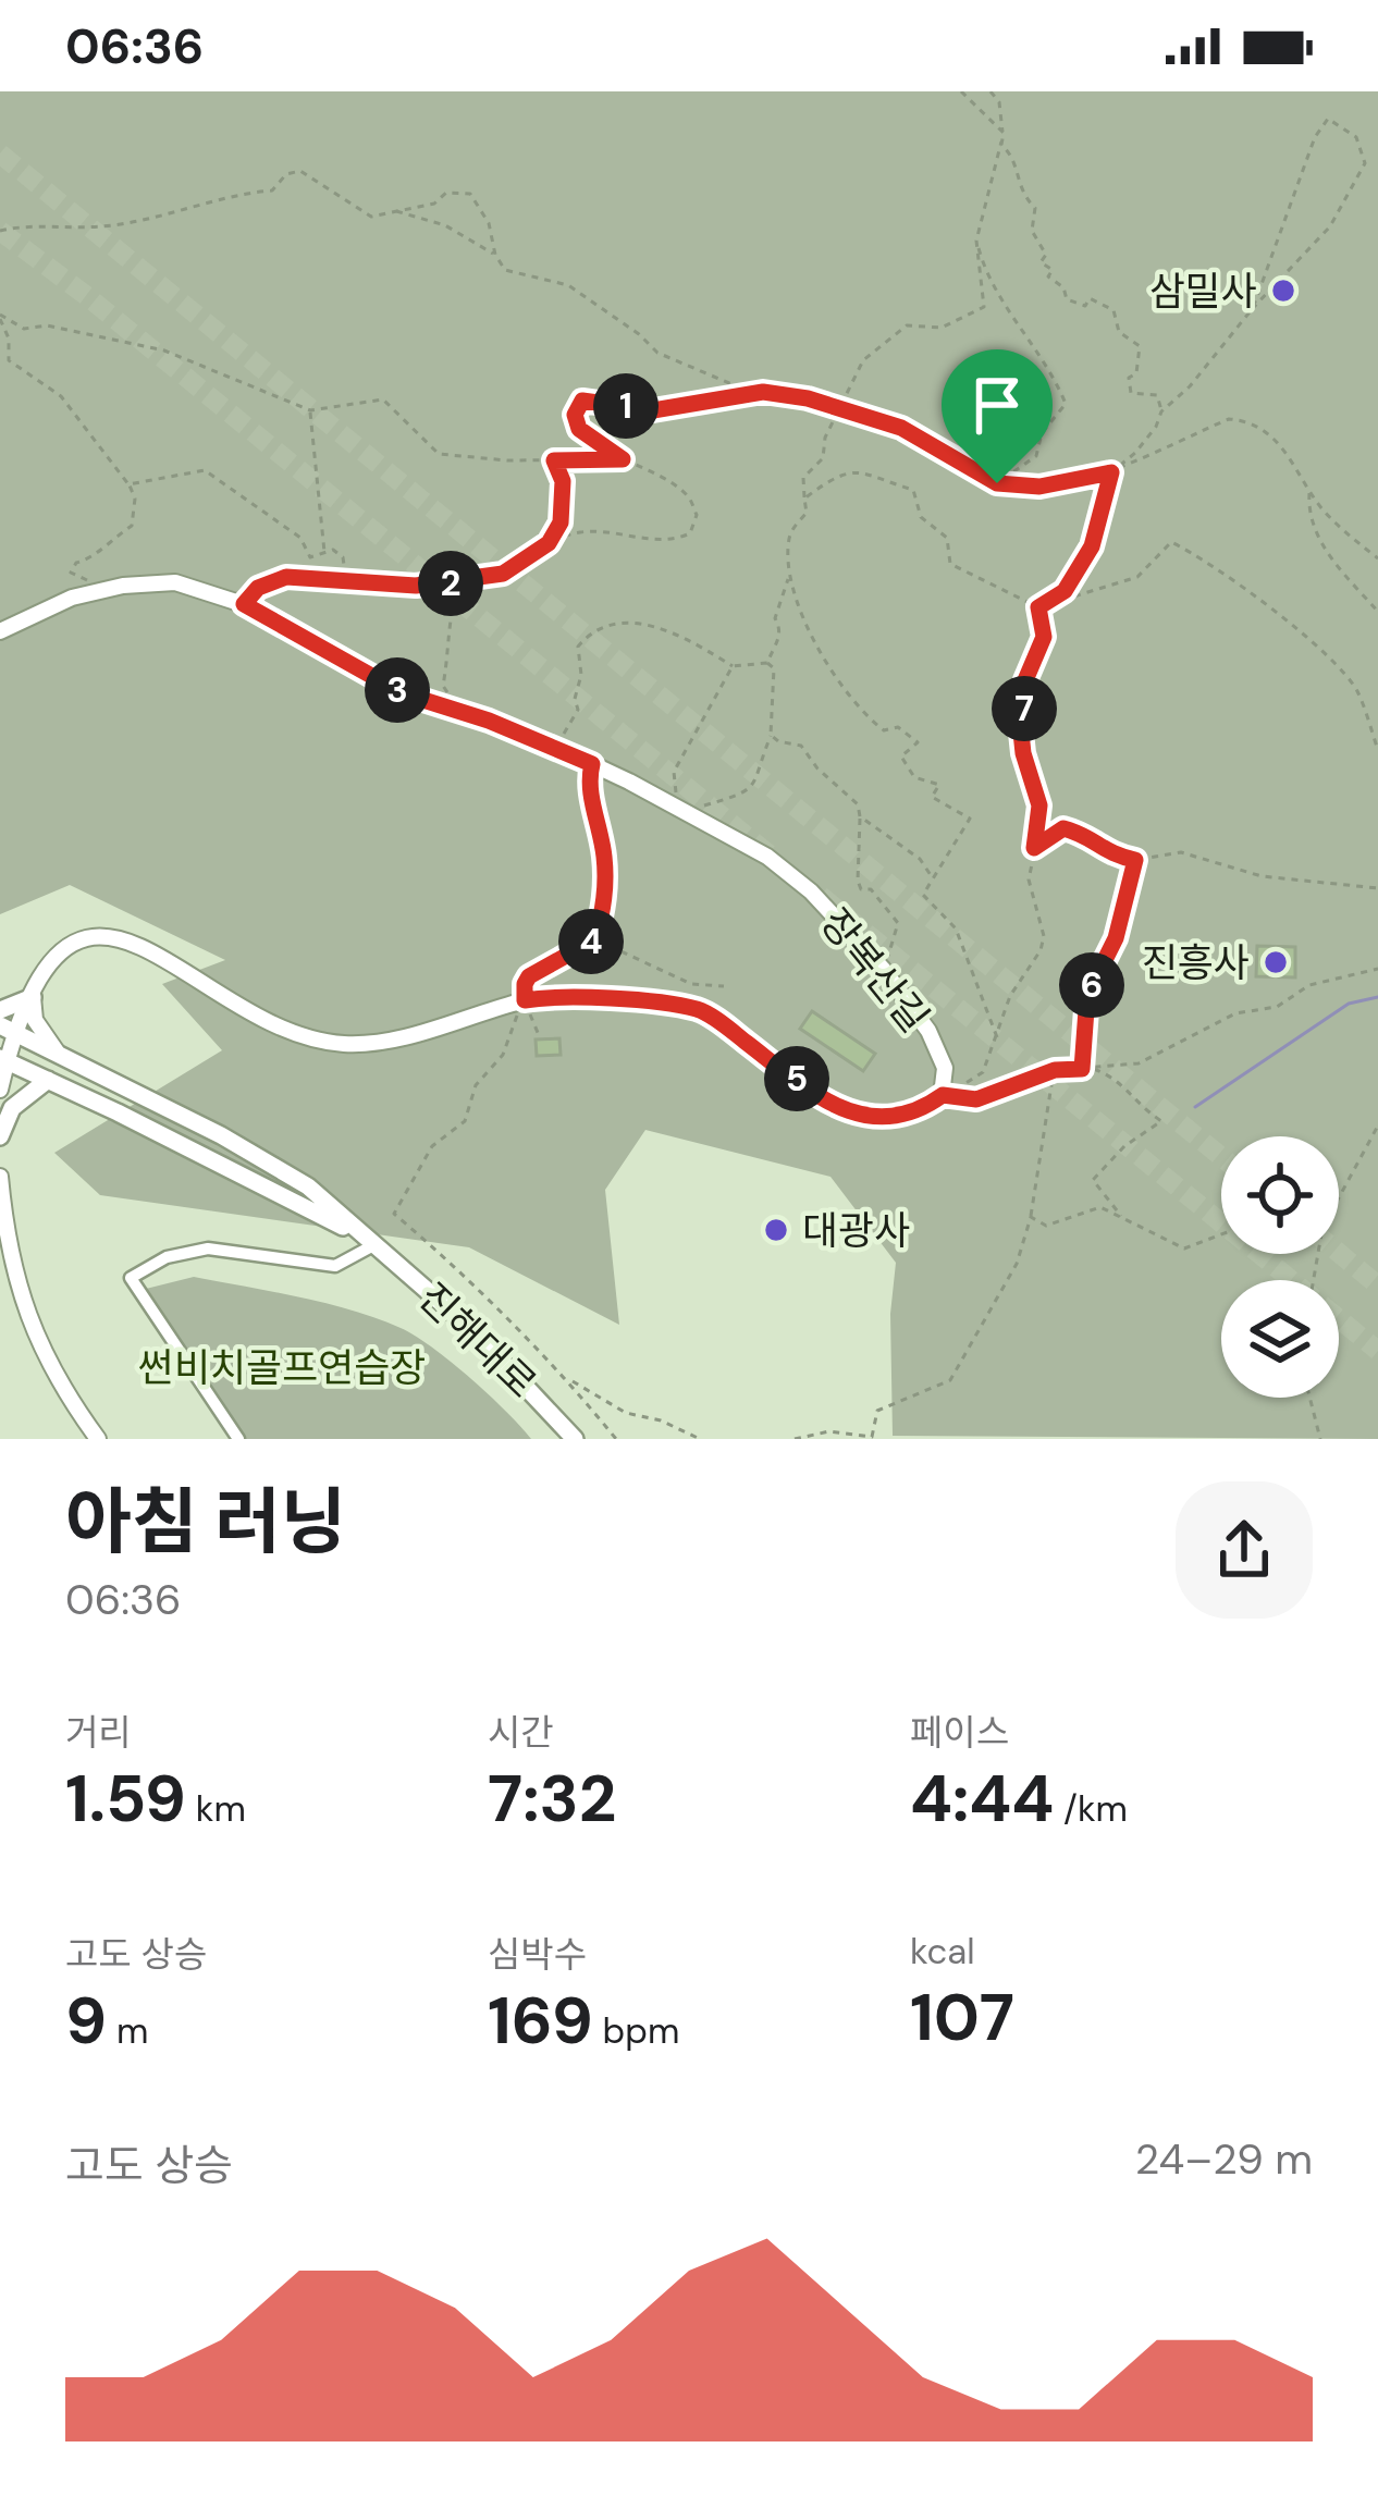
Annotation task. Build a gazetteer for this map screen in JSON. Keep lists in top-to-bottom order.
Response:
{
  "streets": {
    "main road": ["진해대로"],
    "street": ["장복산길"]
  },
  "parks": ["썬비치골프연습장"],
  "places": ["삼밀사", "진흥사", "대광사"],
  "page": {
    "status": "06:36",
    "pins": [
      "1",
      "2",
      "3",
      "7",
      "4",
      "6",
      "5"
    ],
    "heading": ["아침 러닝", "06:36"],
    "stats": [
      ["거리", "1.59 km"],
      ["시간", "7:32"],
      ["페이스", "4:44 /km"],
      ["고도 상승", "9 m"],
      ["심박수", "169 bpm"],
      ["kcal", "107"]
    ],
    "chart": ["고도 상승", "24–29 m"]
  }
}
